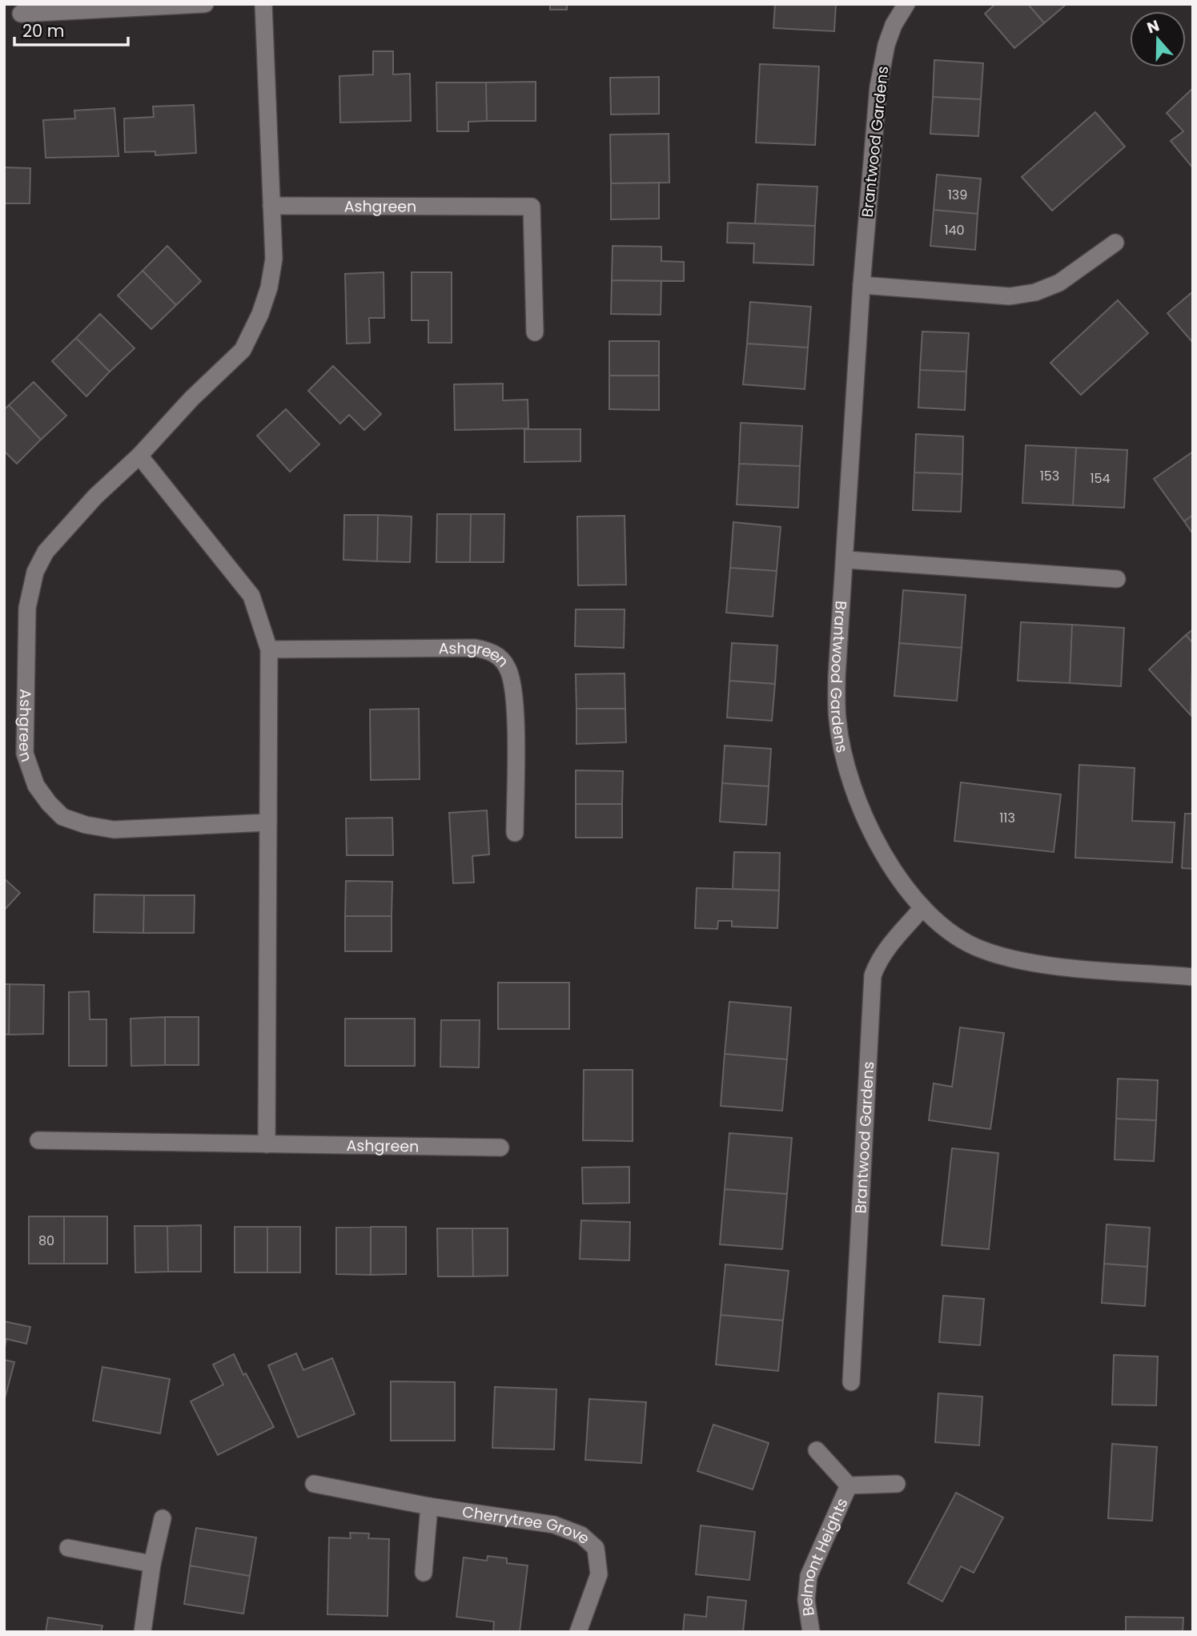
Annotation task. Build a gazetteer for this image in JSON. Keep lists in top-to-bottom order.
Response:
{
  "streets": {
    "street": [
      "Brantwood Gardens",
      "Ashgreen",
      "Cherrytree Grove",
      "Belmont Heights"
    ]
  },
  "house_numbers": [
    "139",
    "140",
    "153",
    "154",
    "113",
    "80"
  ],
  "scale_bar": "20 m",
  "north": "top"
}
